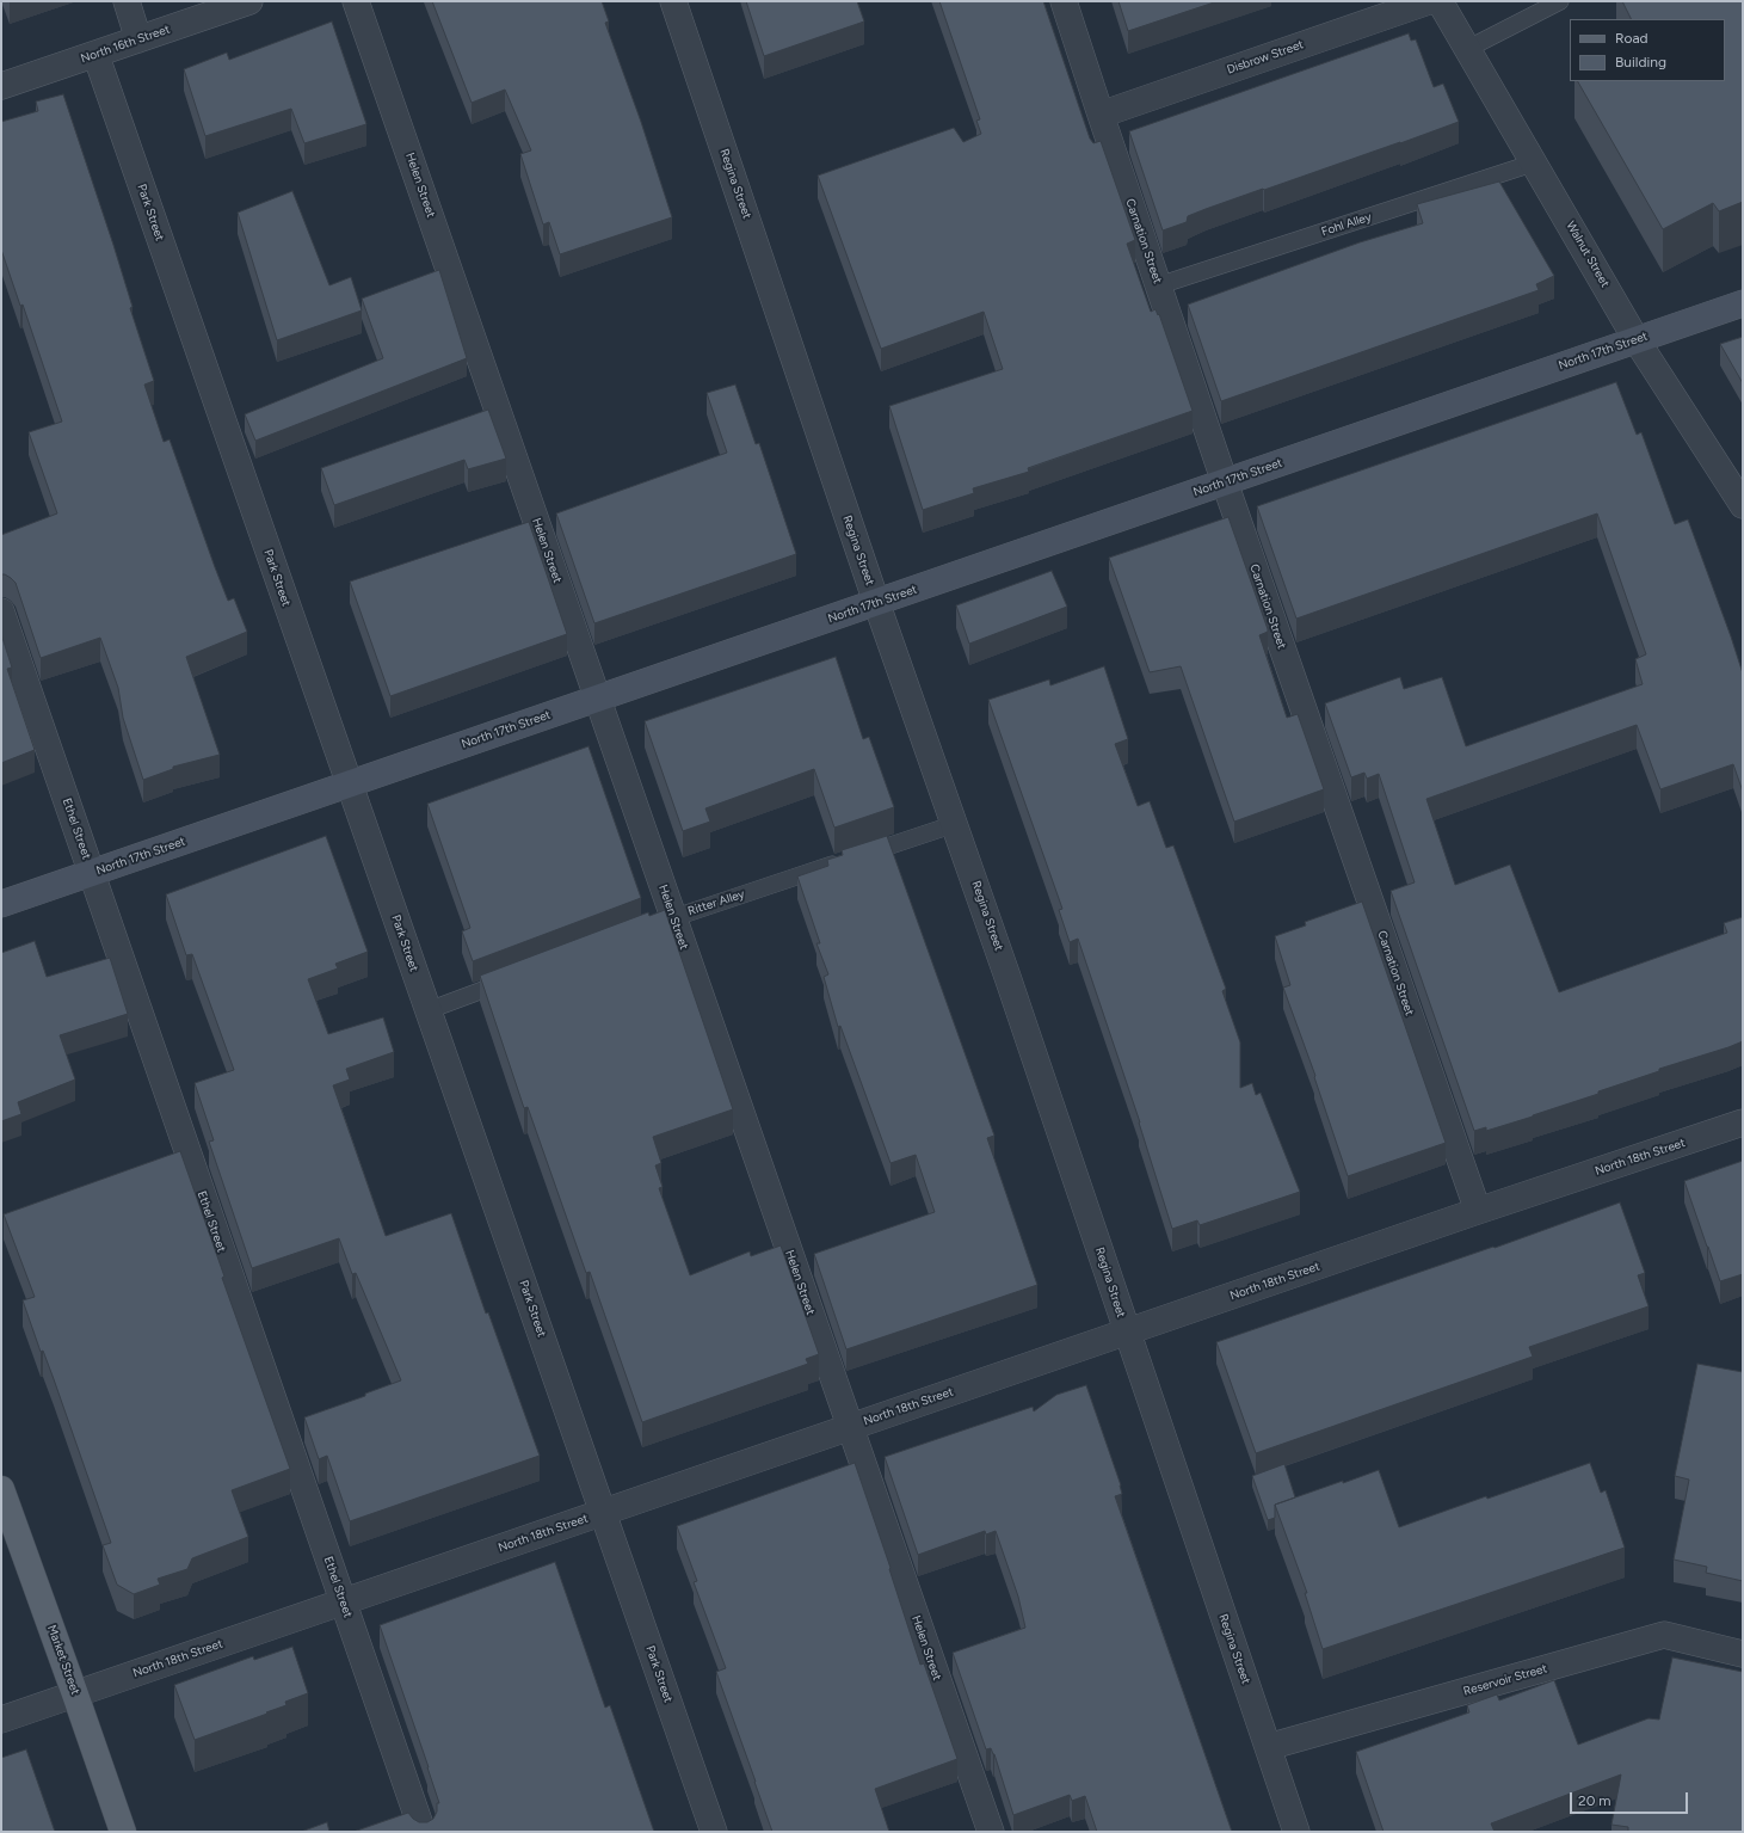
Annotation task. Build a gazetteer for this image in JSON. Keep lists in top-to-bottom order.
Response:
{
  "streets": {
    "main road": ["North 17th Street", "Market Street"],
    "street": [
      "North 16th Street",
      "Disbrow Street",
      "Regina Street",
      "Helen Street",
      "Park Street",
      "Carnation Street",
      "Walnut Street",
      "Ethel Street",
      "North 18th Street",
      "Reservoir Street"
    ],
    "lane": ["Fohl Alley", "Ritter Alley"]
  },
  "crossings": [
    ["North 16th Street", "Park Street"],
    ["Disbrow Street", "Carnation Street"],
    ["Regina Street", "North 17th Street"],
    ["Regina Street", "Ritter Alley"],
    ["Regina Street", "North 18th Street"],
    ["Regina Street", "Reservoir Street"],
    ["Helen Street", "North 17th Street"],
    ["Helen Street", "Ritter Alley"],
    ["Helen Street", "North 18th Street"],
    ["Park Street", "North 17th Street"],
    ["Park Street", "North 18th Street"],
    ["Fohl Alley", "Carnation Street"],
    ["Fohl Alley", "Walnut Street"],
    ["Carnation Street", "North 17th Street"],
    ["Carnation Street", "North 18th Street"],
    ["Walnut Street", "North 17th Street"],
    ["North 17th Street", "Ethel Street"],
    ["Ethel Street", "North 18th Street"],
    ["North 18th Street", "Market Street"]
  ],
  "legend": ["Road", "Building"],
  "scale_bar": "20 m"
}
